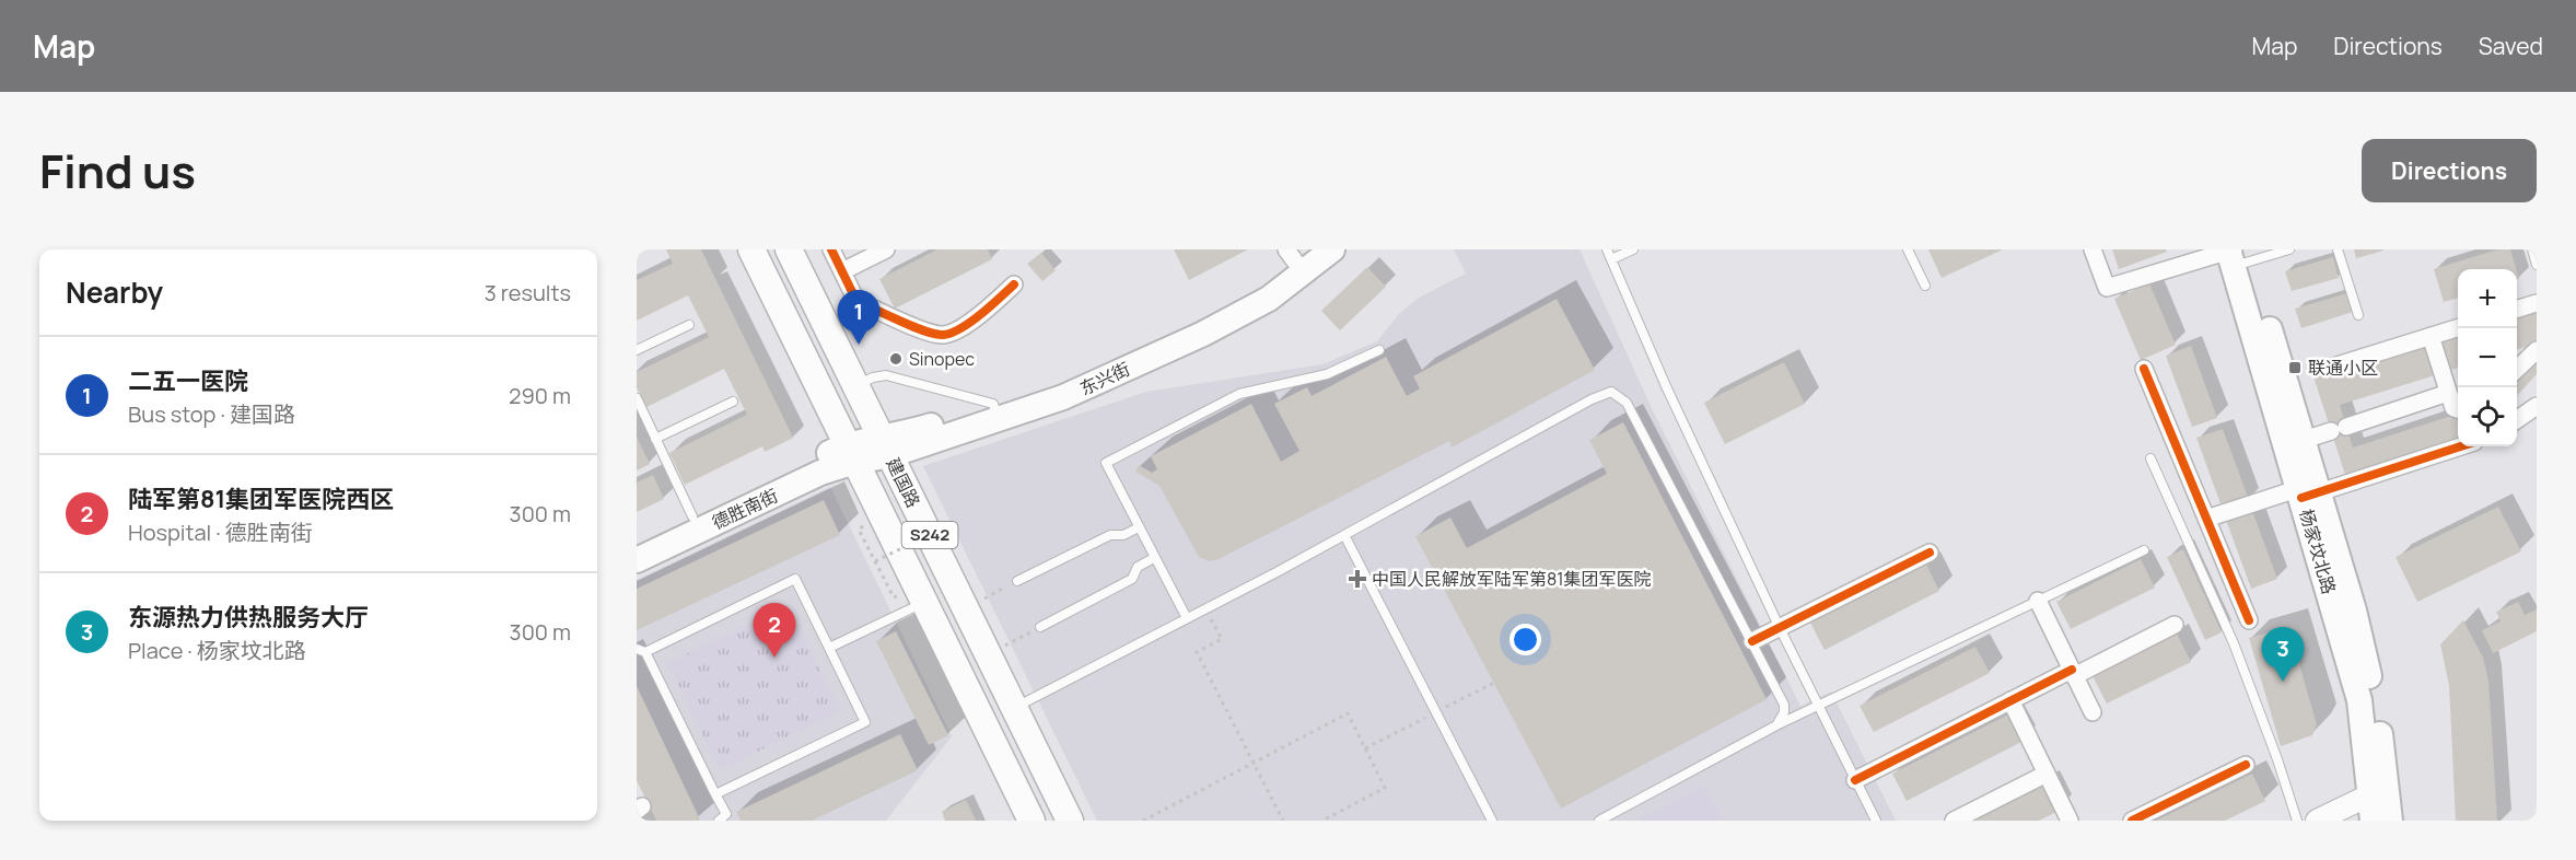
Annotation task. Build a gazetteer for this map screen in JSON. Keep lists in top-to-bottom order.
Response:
{
  "streets": {
    "main road": [
      "东兴街",
      "建国路",
      "德胜南街",
      "S242",
      "杨家坟北路"
    ]
  },
  "crossings": [
    ["东兴街", "建国路"],
    ["东兴街", "德胜南街"],
    ["建国路", "德胜南街"]
  ],
  "places": {
    "other": ["Sinopec"],
    "transit": ["联通小区"],
    "health": ["中国人民解放军陆军第81集团军医院"]
  },
  "page": {
    "header": "Map",
    "nav": ["Map", "Directions", "Saved"],
    "title": "Find us",
    "buttons": "Directions",
    "heading": ["Nearby", "3 results"],
    "map_buttons": ["+", "−"],
    "pins": ["1", "2", "3"],
    "list": [
      {
        "mark": "1",
        "name": "二五一医院",
        "note": "Bus stop · 建国路",
        "value": "290 m"
      },
      {
        "mark": "2",
        "name": "陆军第81集团军医院西区",
        "note": "Hospital · 德胜南街",
        "value": "300 m"
      },
      {
        "mark": "3",
        "name": "东源热力供热服务大厅",
        "note": "Place · 杨家坟北路",
        "value": "300 m"
      }
    ]
  }
}
